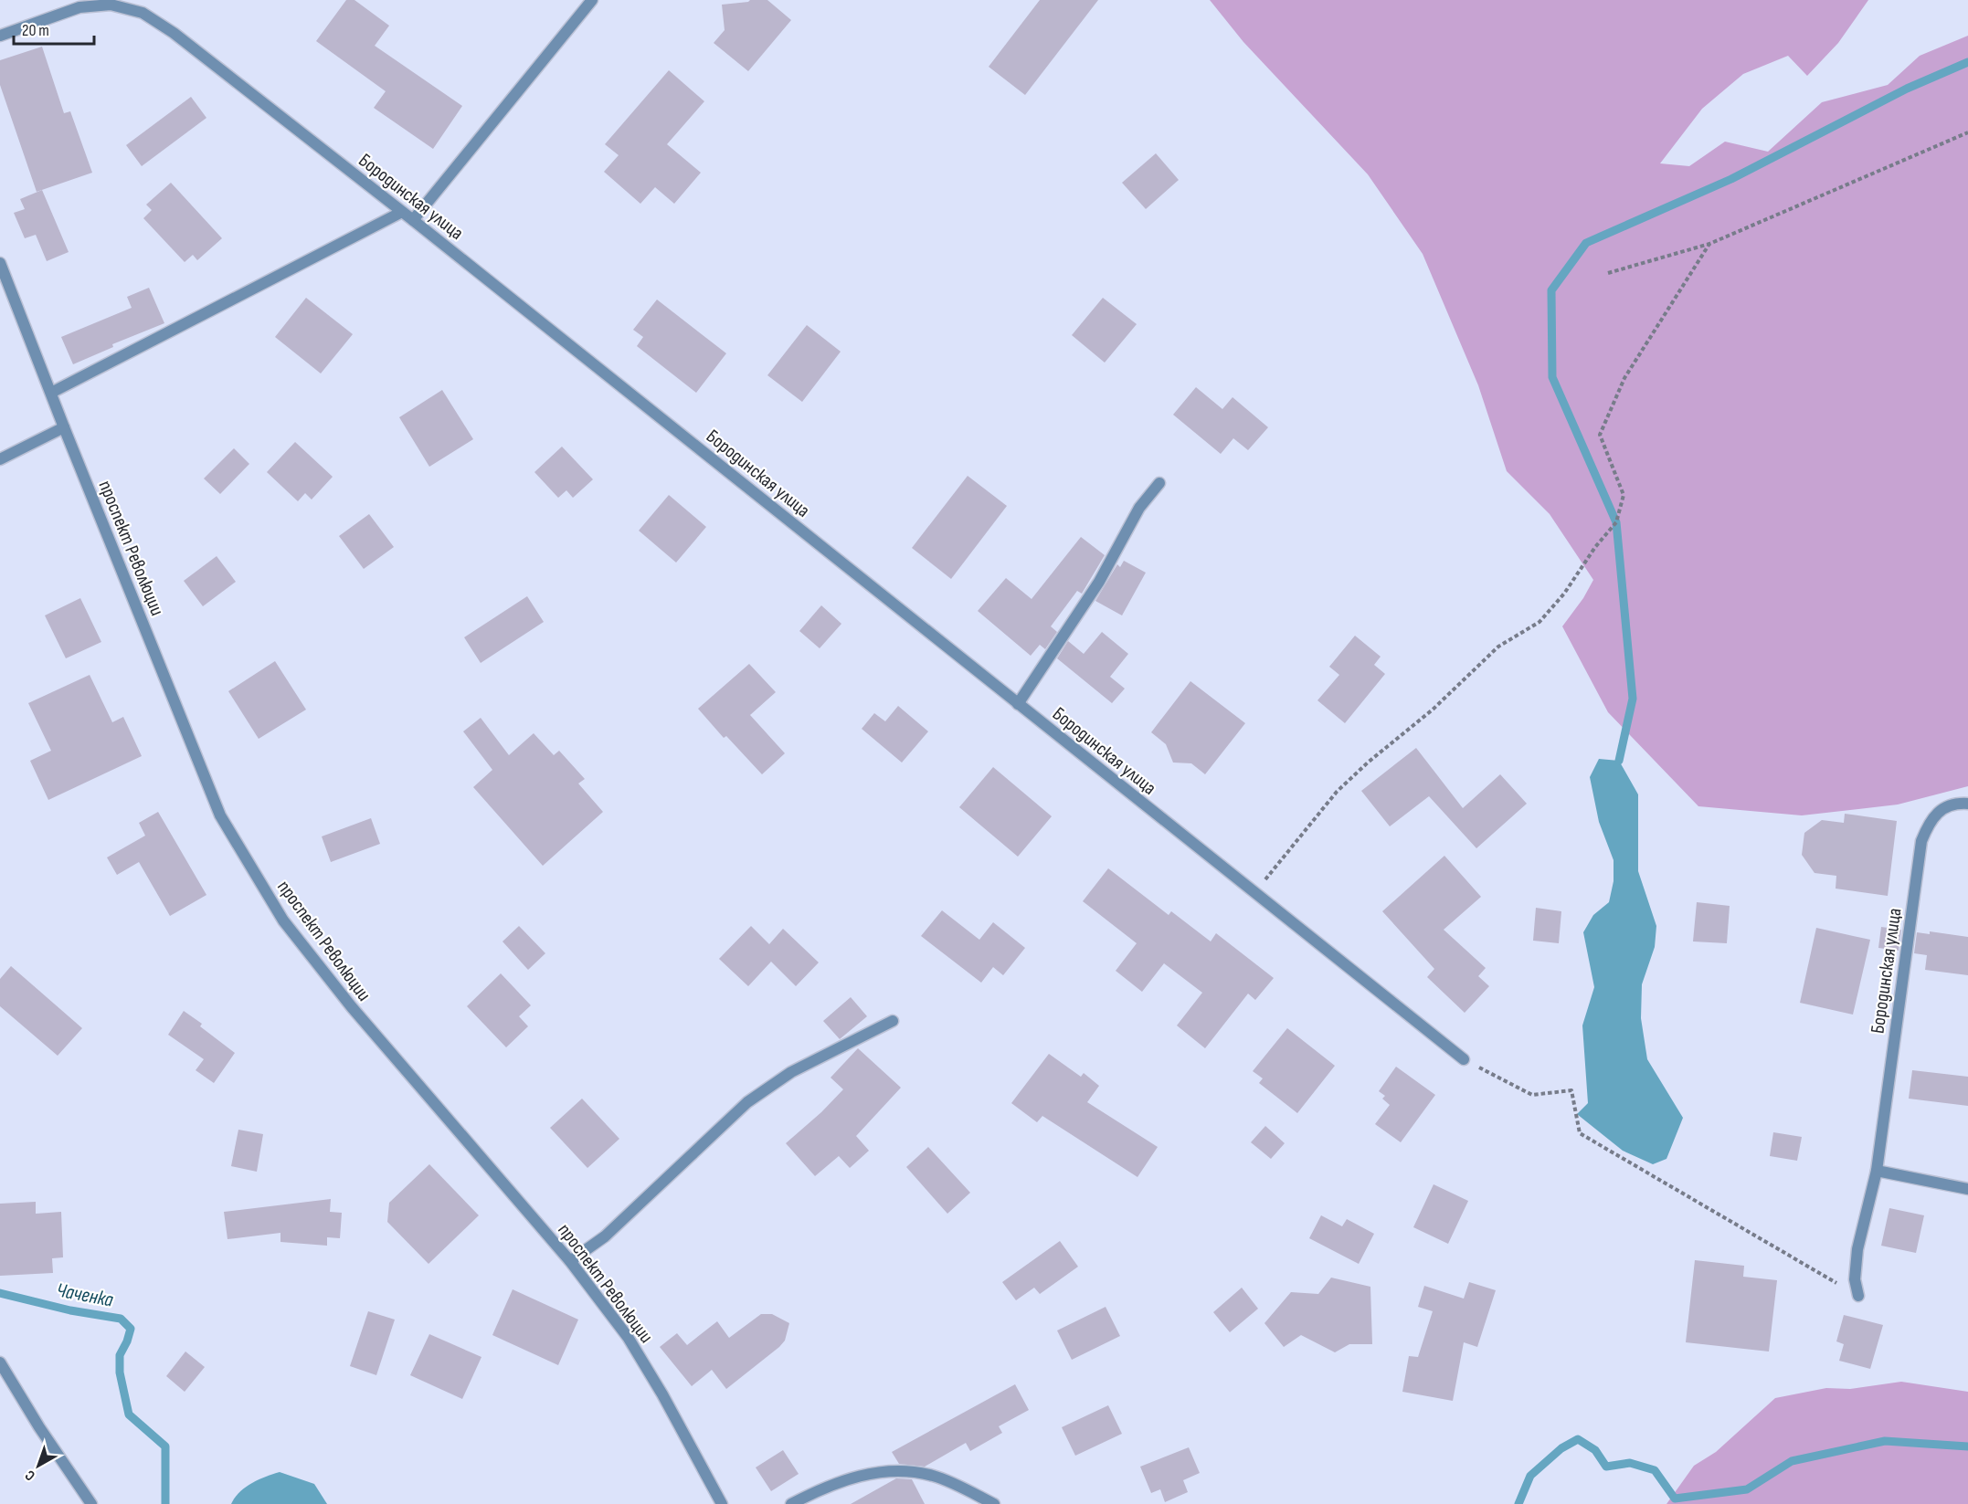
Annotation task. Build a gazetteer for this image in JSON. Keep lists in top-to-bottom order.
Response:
{
  "streets": {
    "street": ["Бородинская улица", "проспект Революции"]
  },
  "water": ["Чаченка"],
  "scale_bar": "20 m",
  "north": "bottom left"
}
